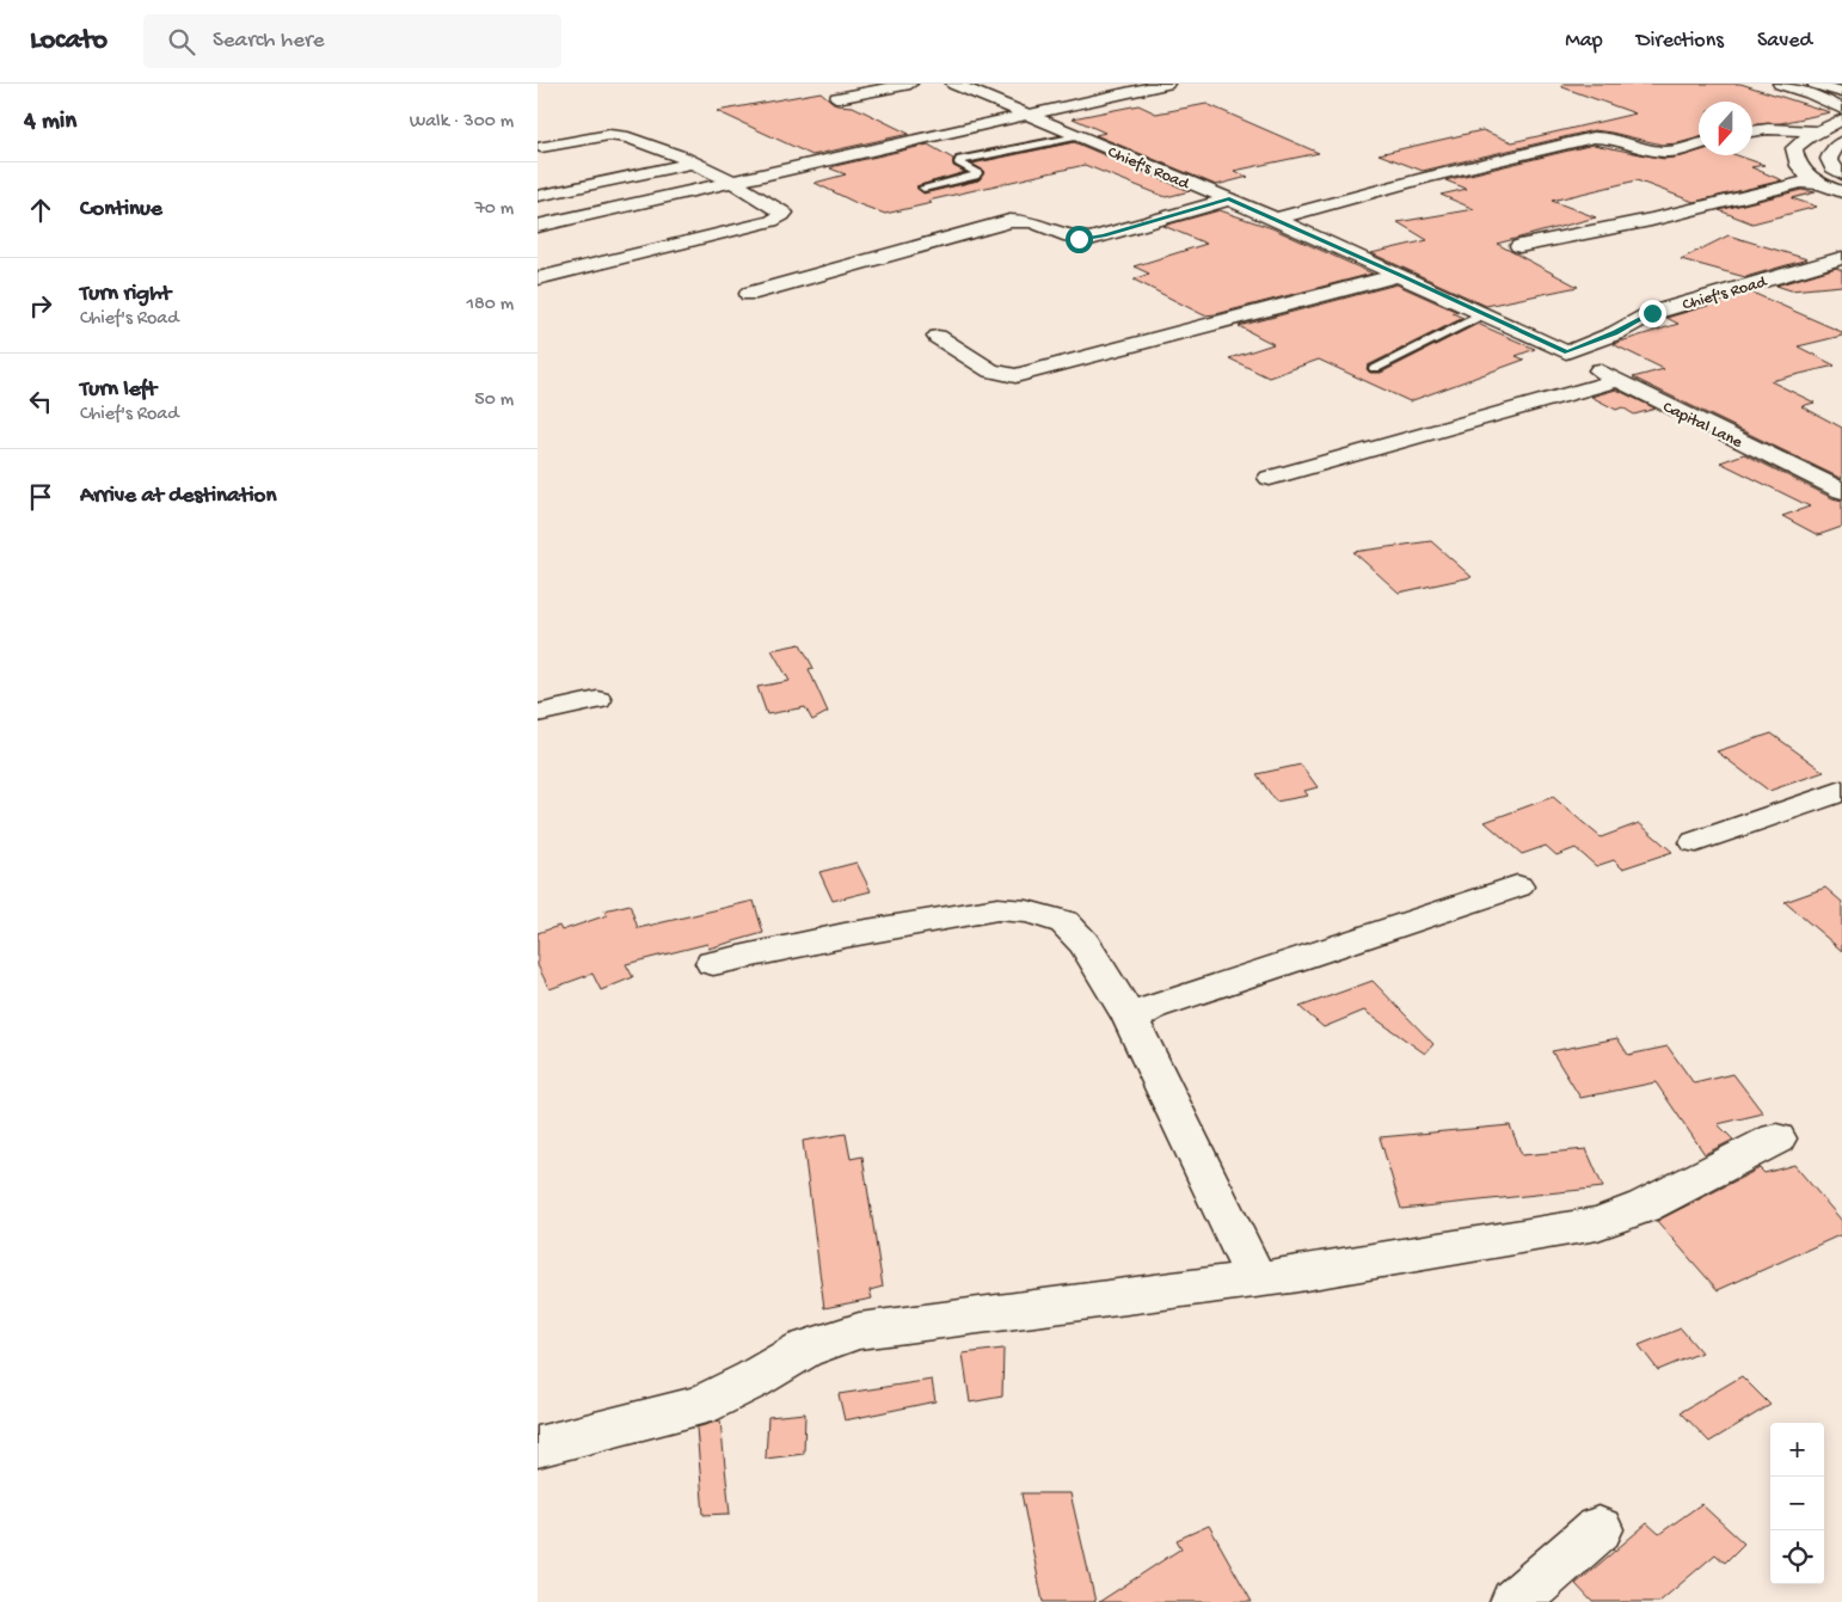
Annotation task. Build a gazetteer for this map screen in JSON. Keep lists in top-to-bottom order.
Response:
{
  "streets": {
    "main road": ["Chief's Road", "Capital Lane"]
  },
  "crossings": [
    ["Chief's Road", "Capital Lane"]
  ],
  "north": "bottom",
  "page": {
    "header": "Locato",
    "search": "Search here",
    "nav": ["Map", "Directions", "Saved"],
    "heading": ["4 min", "Walk · 300 m"],
    "list": [
      ["Continue", "70 m"],
      ["Turn right", "Chief's Road", "180 m"],
      ["Turn left", "Chief's Road", "50 m"],
      "Arrive at destination"
    ],
    "map_buttons": ["+", "−"]
  }
}
